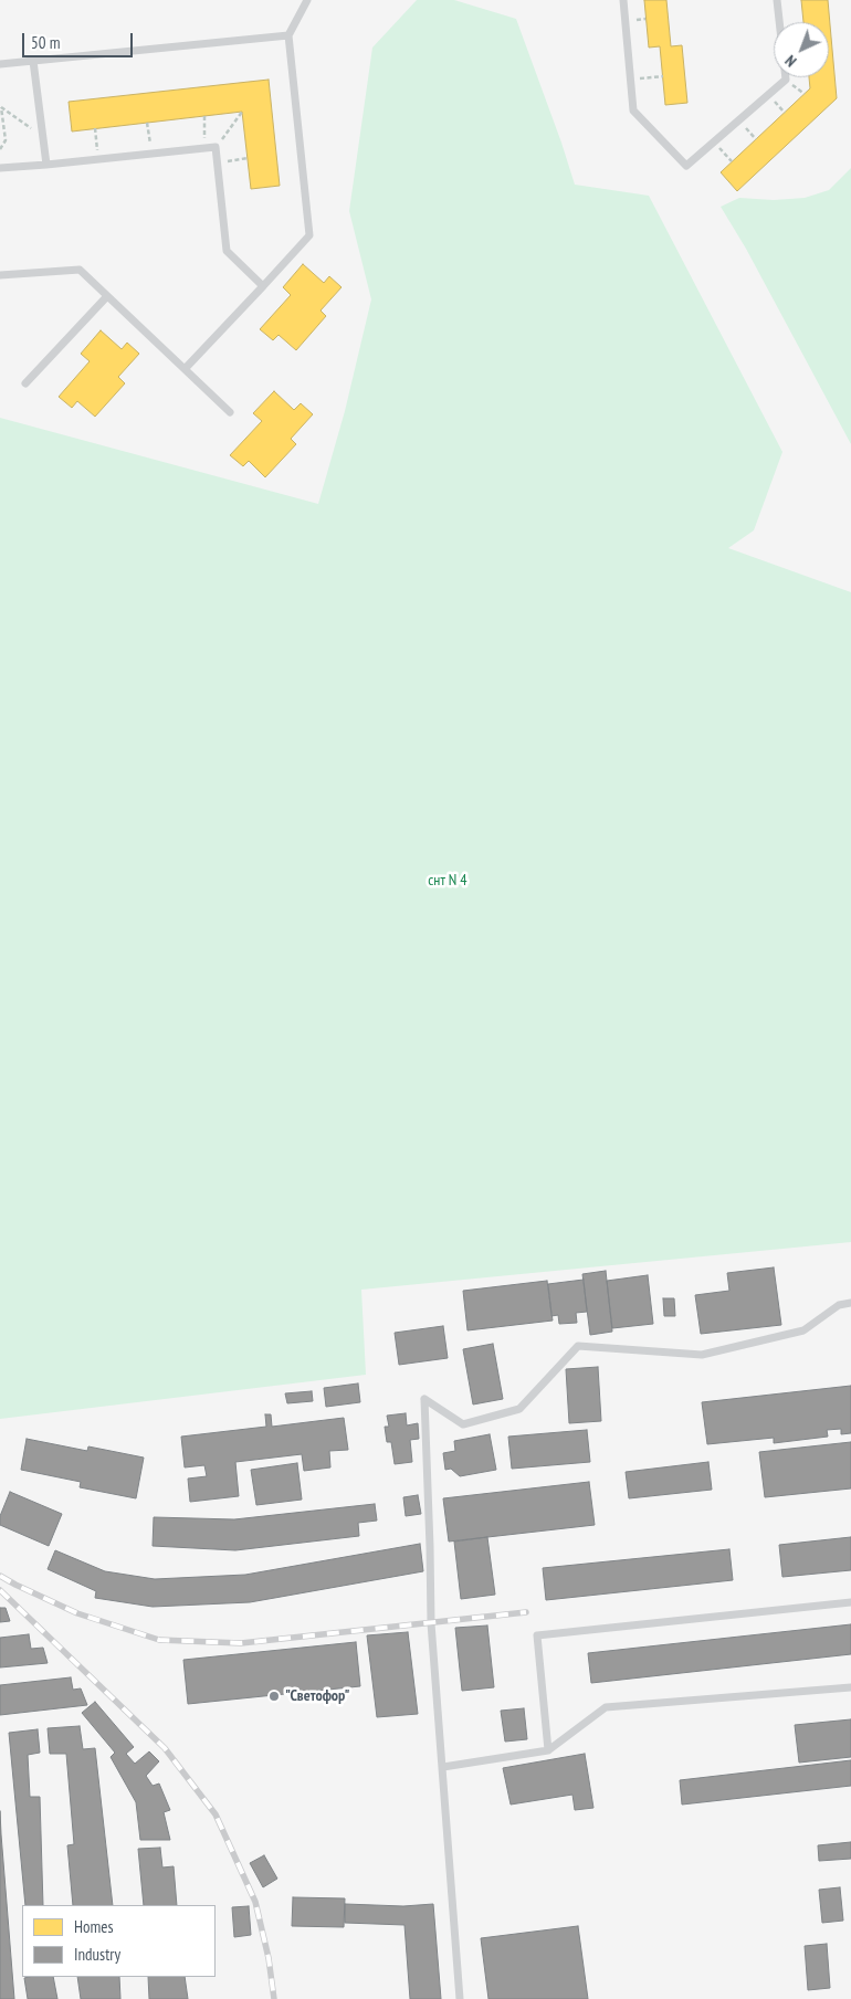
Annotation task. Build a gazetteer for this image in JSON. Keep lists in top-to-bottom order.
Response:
{
  "parks": ["снт N 4"],
  "places": ["\"Светофор\""],
  "legend": ["Homes", "Industry"],
  "scale_bar": "50 m",
  "north": "bottom left"
}
